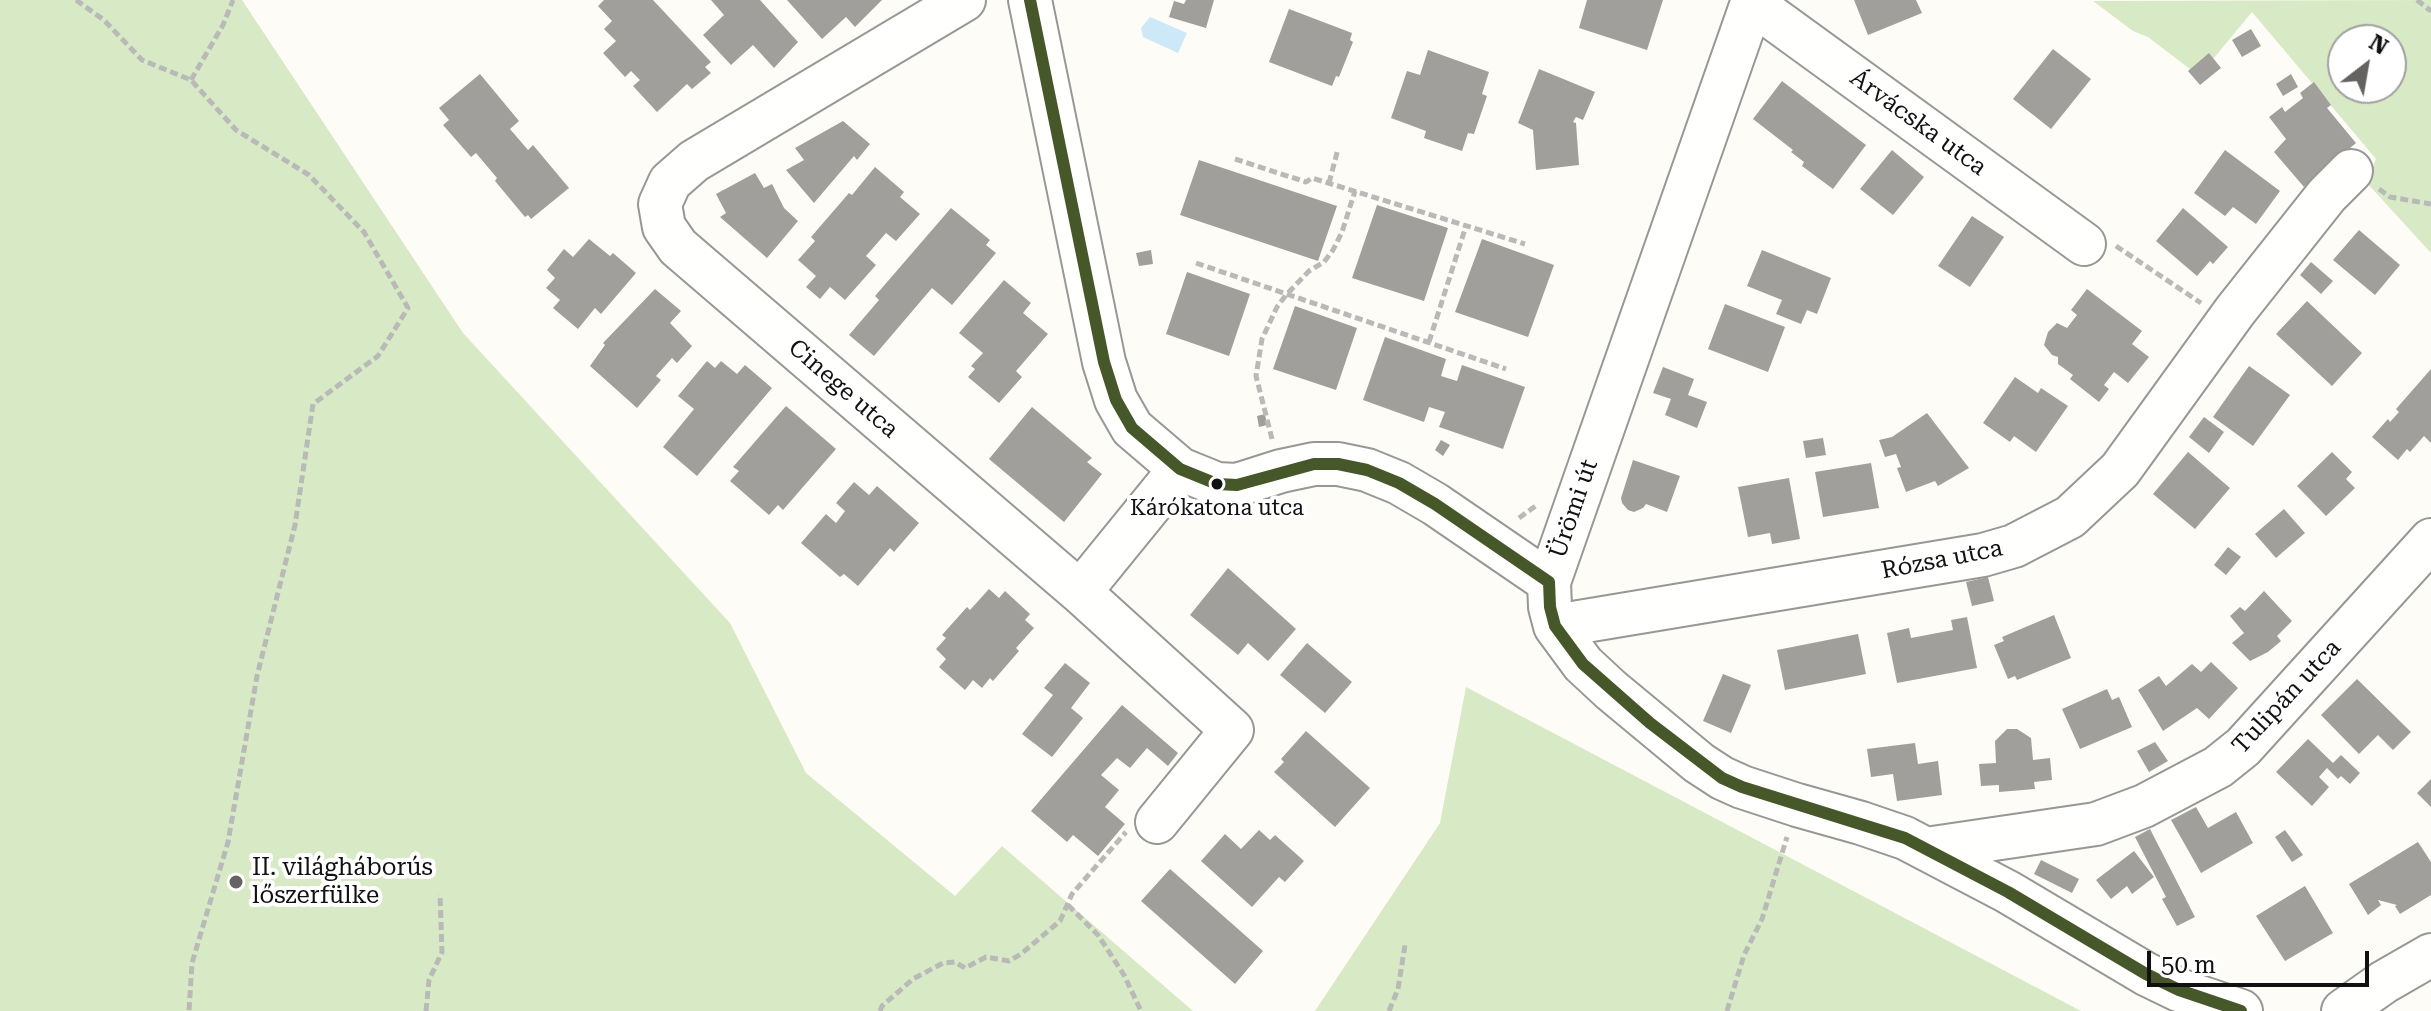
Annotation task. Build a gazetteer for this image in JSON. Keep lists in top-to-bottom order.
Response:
{
  "streets": {
    "street": [
      "Árvácska utca",
      "Cinege utca",
      "Ürömi út",
      "Rózsa utca",
      "Tulipán utca"
    ]
  },
  "crossings": [
    ["Árvácska utca", "Ürömi út"],
    ["Ürömi út", "Rózsa utca"],
    ["Ürömi út", "Tulipán utca"]
  ],
  "places": ["Kárókatona utca", "II. világháborús lőszerfülke"],
  "scale_bar": "50 m",
  "north": "top right"
}
